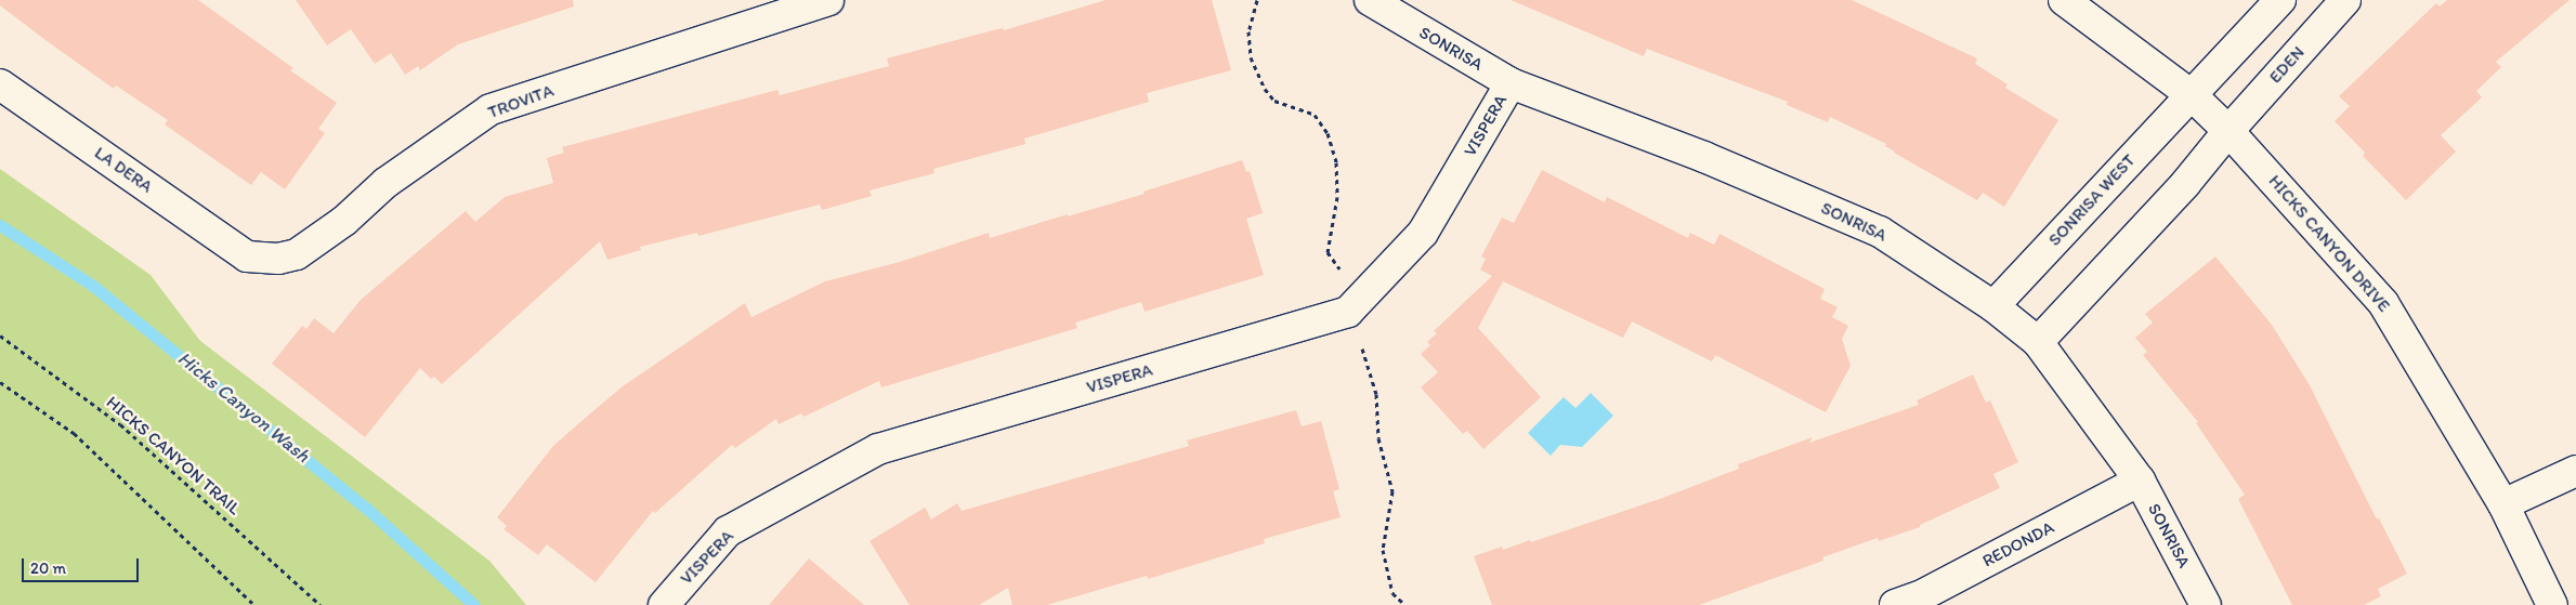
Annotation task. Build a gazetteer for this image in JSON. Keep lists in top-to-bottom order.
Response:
{
  "streets": {
    "street": [
      "SONRISA",
      "EDEN",
      "TROVITA",
      "VISPERA",
      "LA DERA",
      "SONRISA WEST",
      "HICKS CANYON DRIVE",
      "REDONDA"
    ],
    "path": ["HICKS CANYON TRAIL"]
  },
  "crossings": [
    ["SONRISA", "VISPERA"],
    ["SONRISA", "SONRISA WEST"],
    ["SONRISA", "REDONDA"],
    ["EDEN", "HICKS CANYON DRIVE"],
    ["TROVITA", "LA DERA"],
    ["SONRISA WEST", "HICKS CANYON DRIVE"]
  ],
  "water": ["Hicks Canyon Wash"],
  "scale_bar": "20 m"
}
